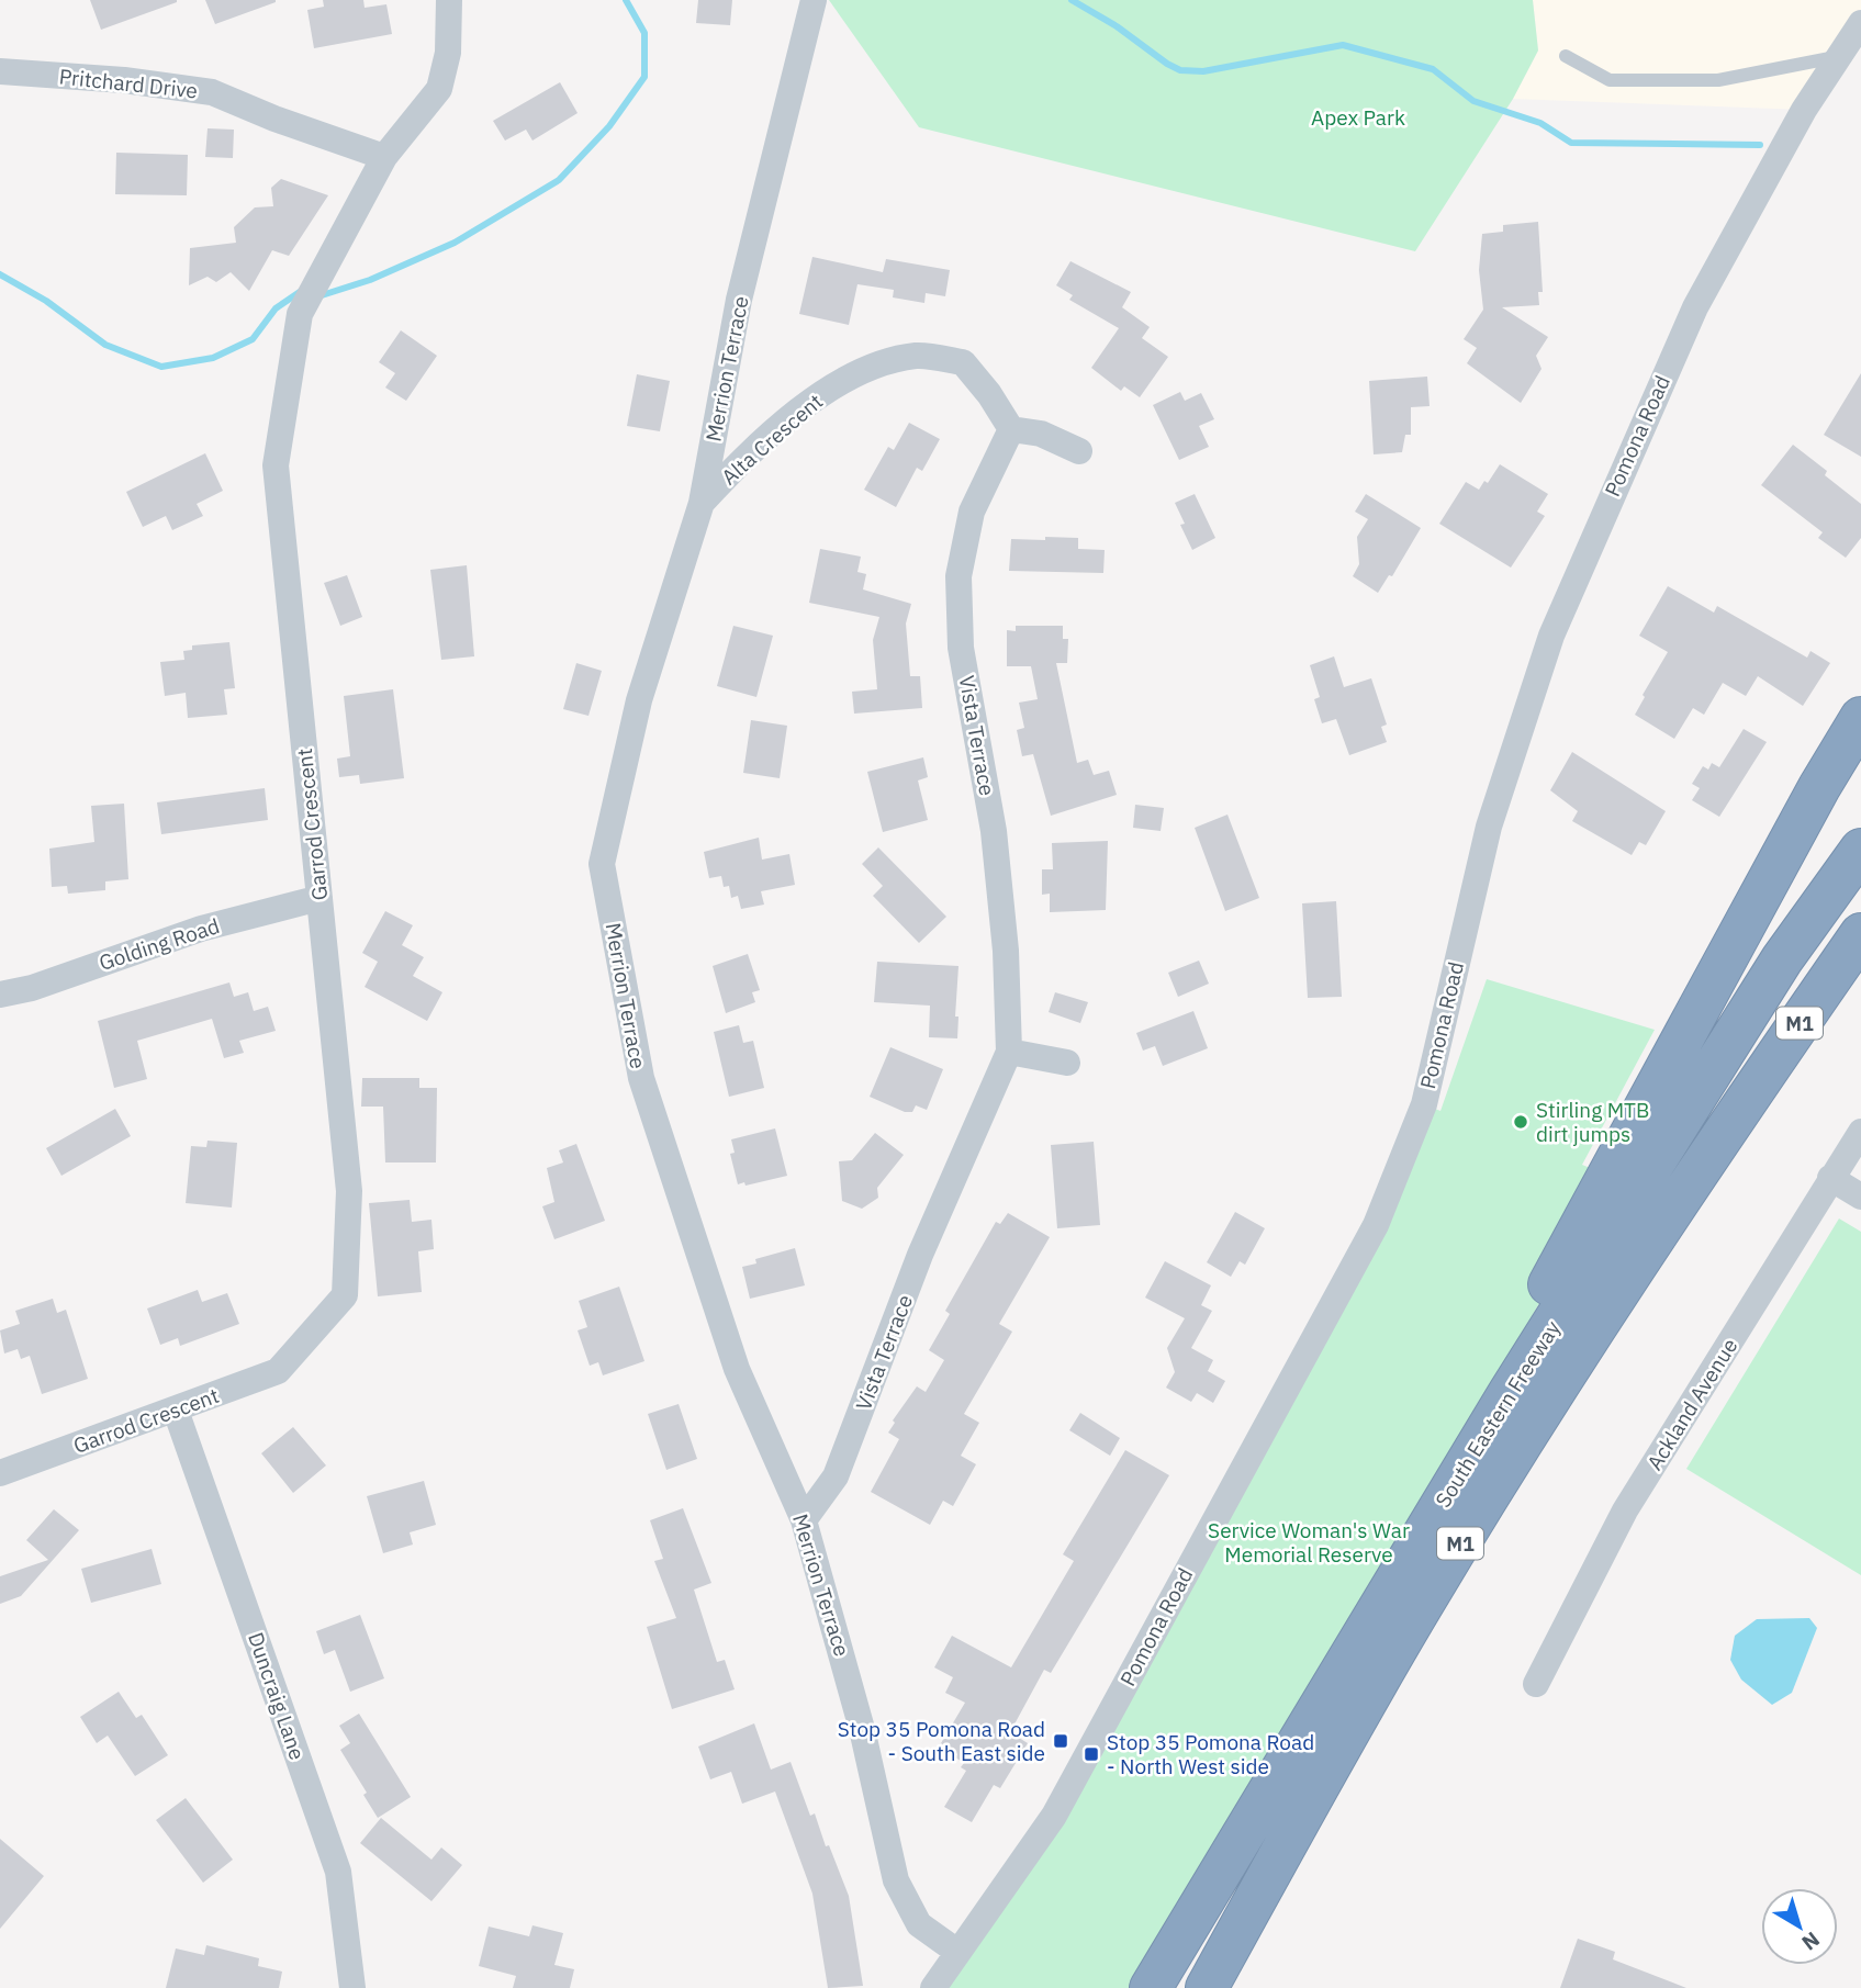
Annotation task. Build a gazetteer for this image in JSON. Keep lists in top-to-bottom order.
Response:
{
  "streets": {
    "highway": ["M1", "South Eastern Freeway"],
    "street": [
      "Pritchard Drive",
      "Merrion Terrace",
      "Pomona Road",
      "Alta Crescent",
      "Vista Terrace",
      "Garrod Crescent",
      "Golding Road",
      "Ackland Avenue",
      "Duncraig Lane"
    ]
  },
  "crossings": [
    ["Pritchard Drive", "Garrod Crescent"],
    ["Merrion Terrace", "Pomona Road"],
    ["Merrion Terrace", "Alta Crescent"],
    ["Merrion Terrace", "Vista Terrace"],
    ["Alta Crescent", "Vista Terrace"],
    ["Garrod Crescent", "Golding Road"],
    ["Garrod Crescent", "Duncraig Lane"]
  ],
  "parks": ["Apex Park", "Service Woman's War Memorial Reserve"],
  "places": {
    "other": ["Stirling MTB dirt jumps"],
    "transit": ["Stop 35 Pomona Road - South East side", "Stop 35 Pomona Road - North West side"]
  },
  "north": "bottom right"
}
